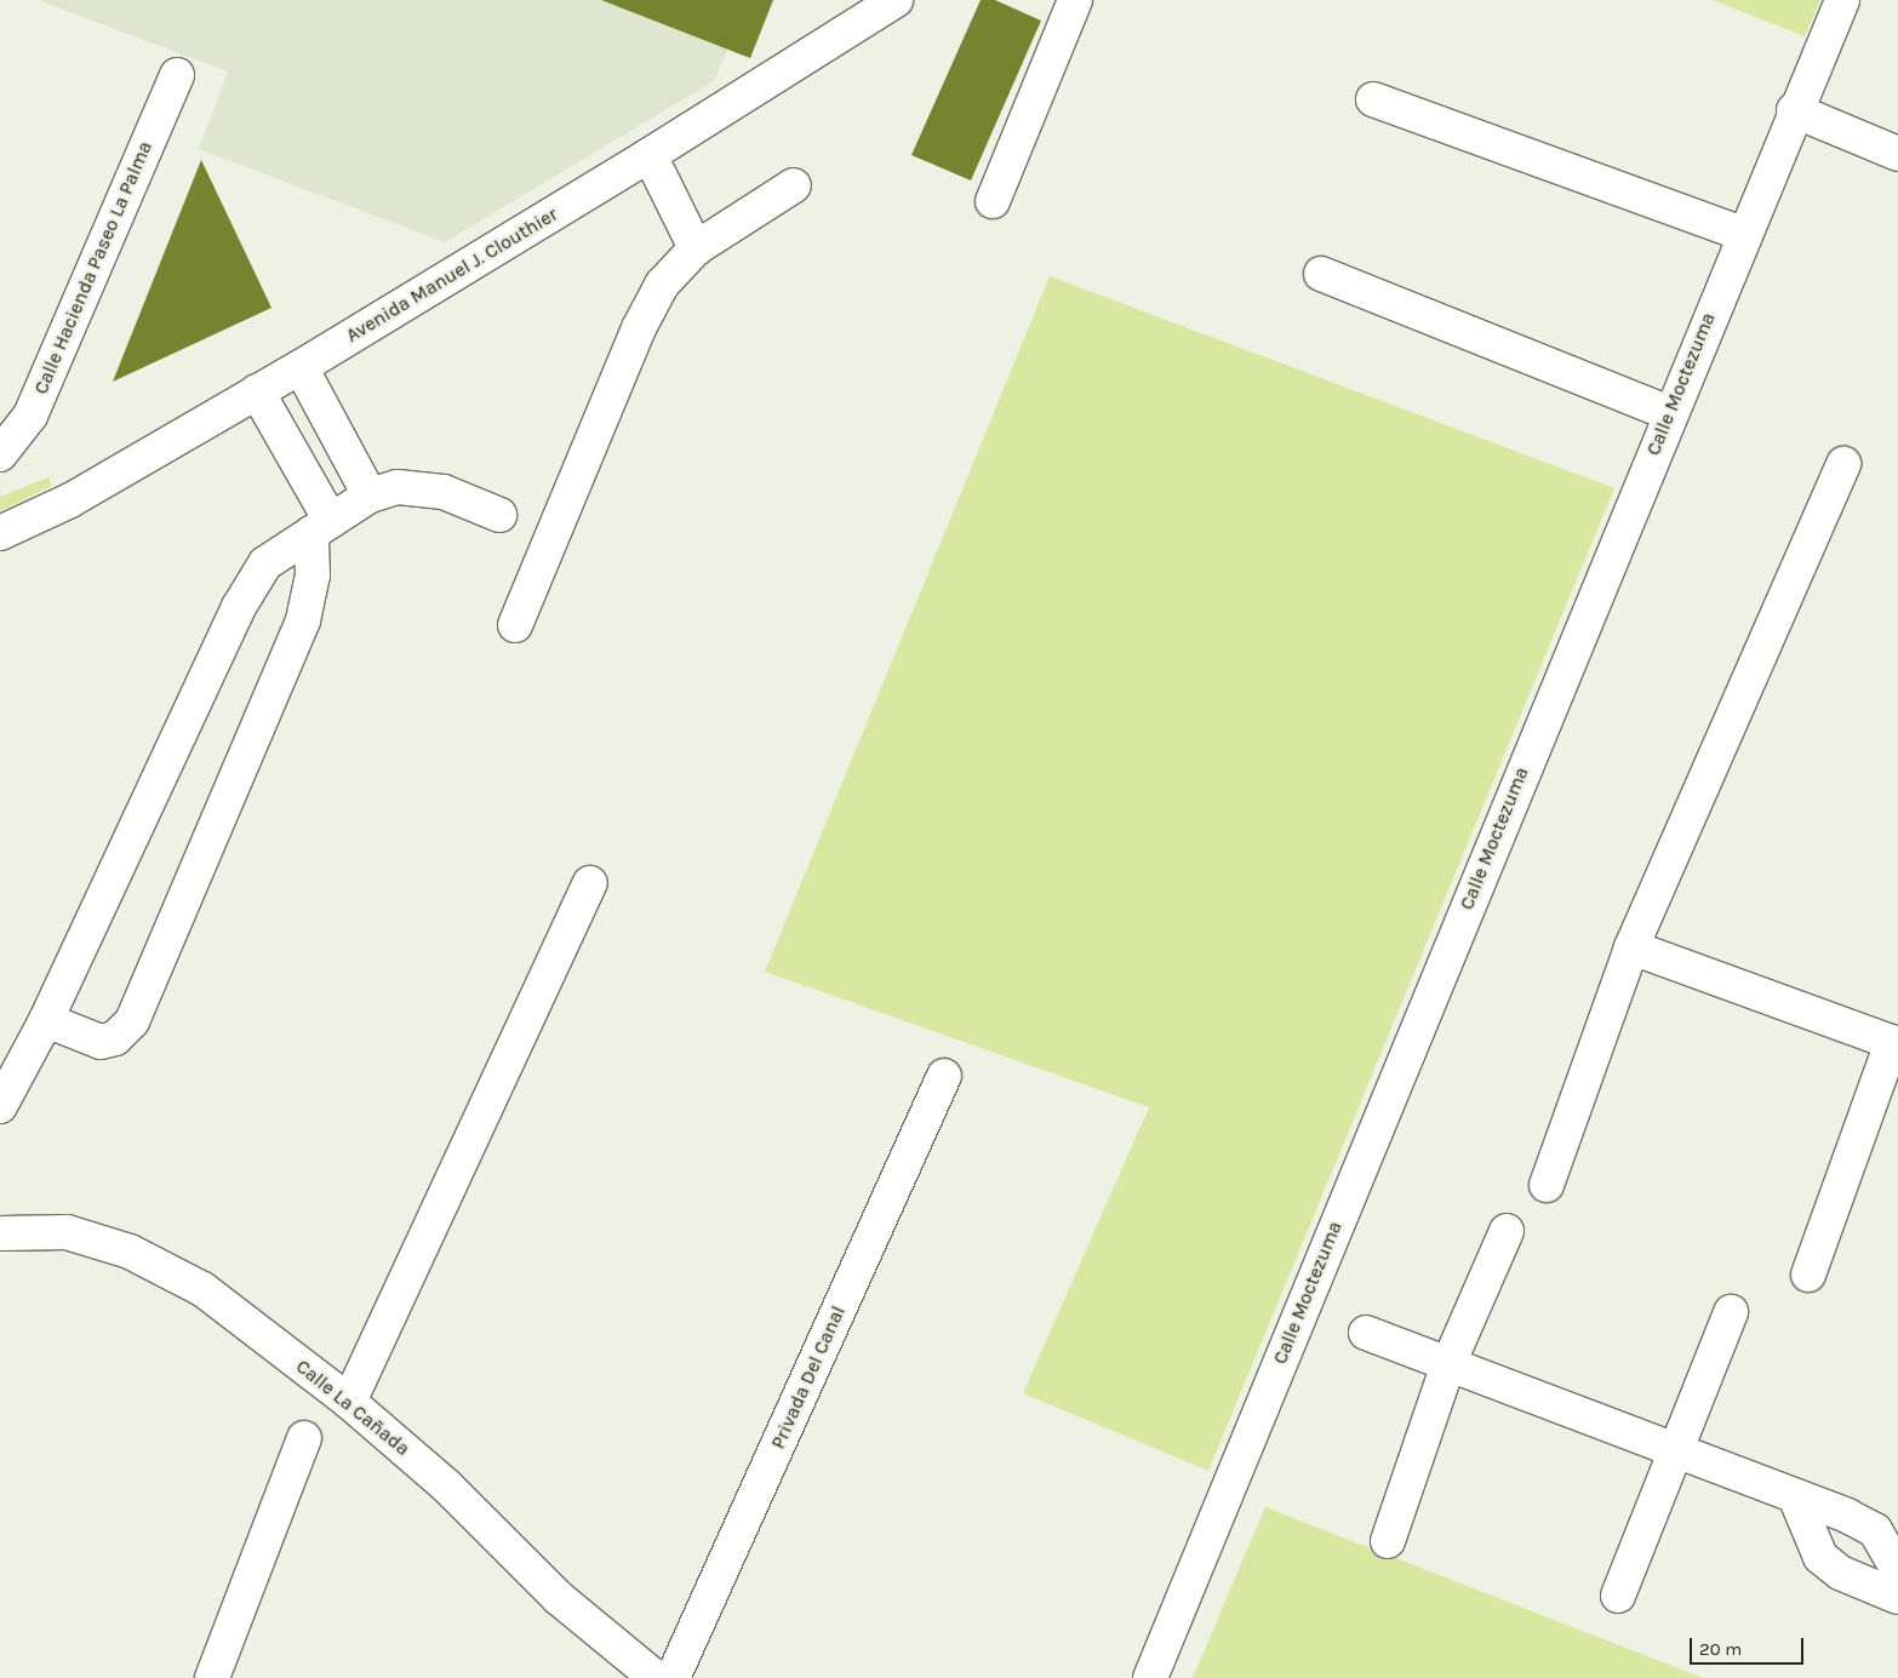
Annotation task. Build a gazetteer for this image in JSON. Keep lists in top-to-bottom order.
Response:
{
  "streets": {
    "street": [
      "Calle Hacienda Paseo La Palma",
      "Avenida Manuel J. Clouthier",
      "Calle Moctezuma",
      "Privada Del Canal",
      "Calle La Cañada"
    ]
  },
  "scale_bar": "20 m"
}
